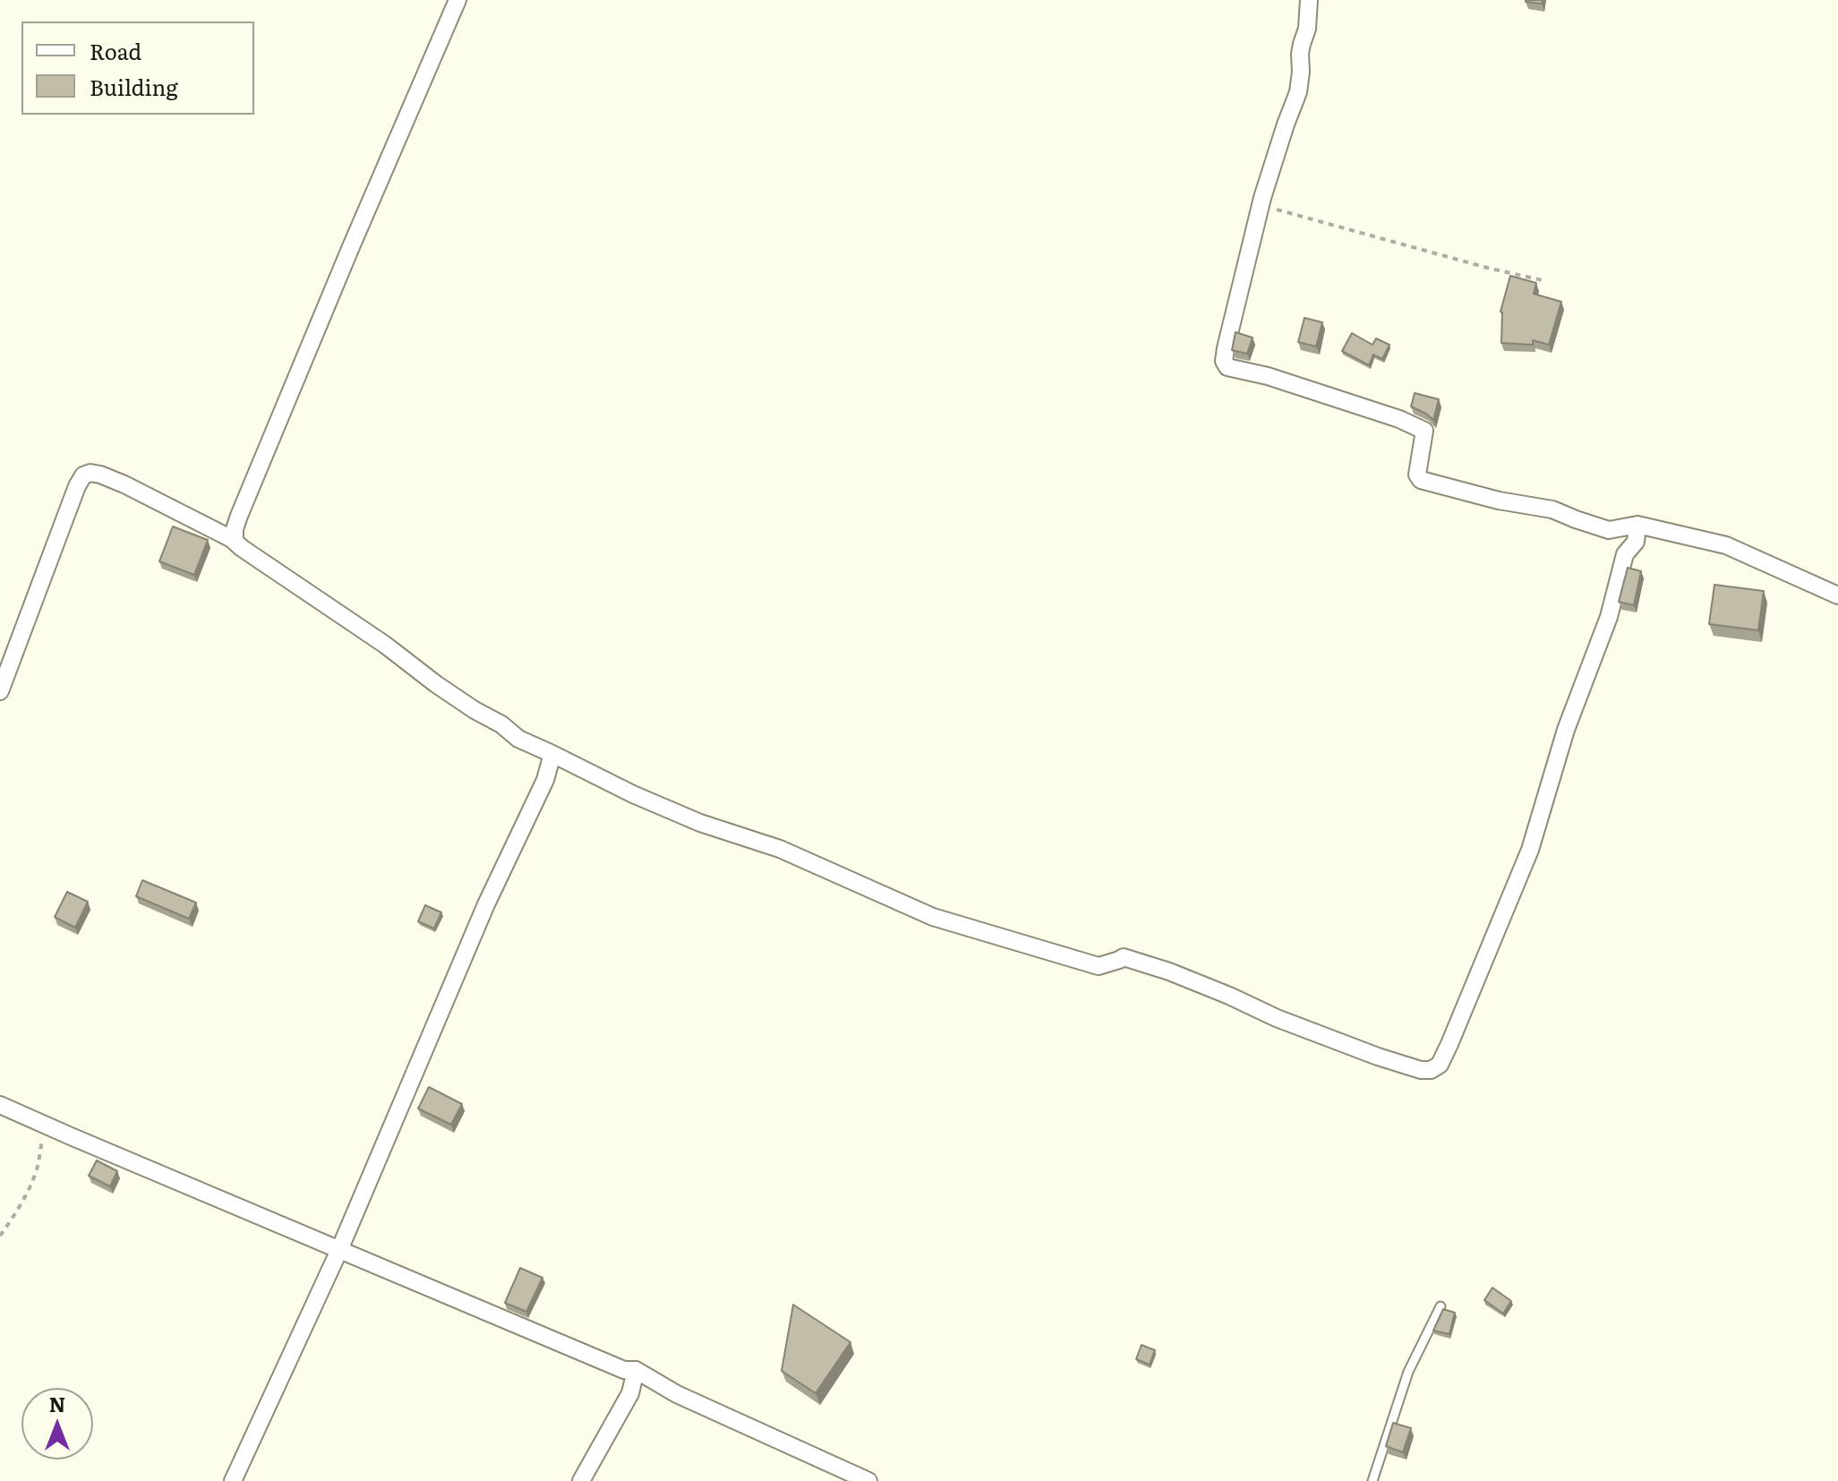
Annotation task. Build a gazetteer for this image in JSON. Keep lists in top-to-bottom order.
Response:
{
  "legend": ["Road", "Building"],
  "north": "top"
}
